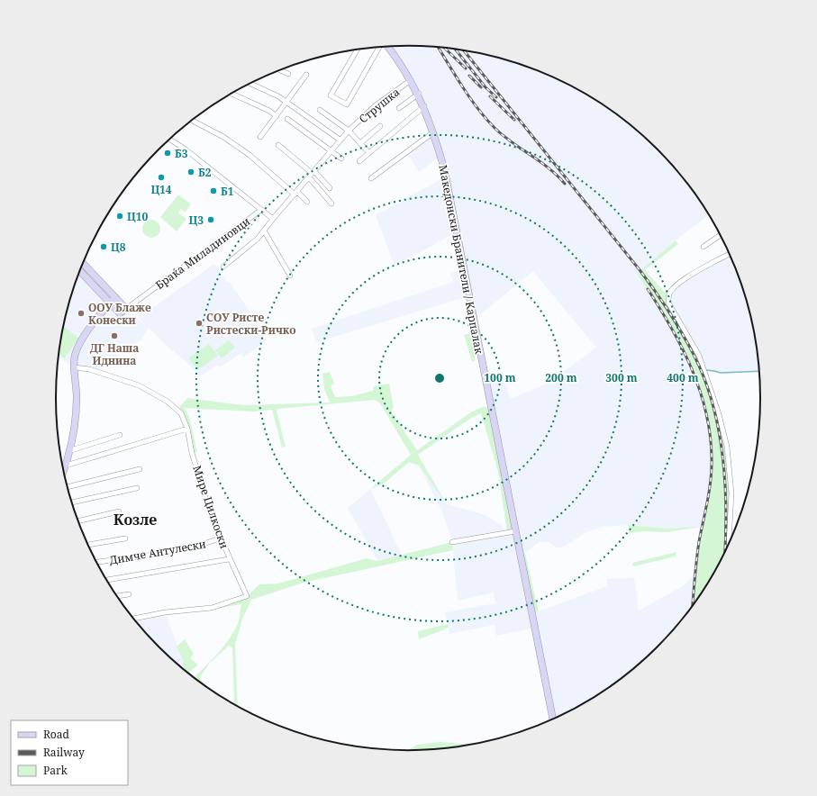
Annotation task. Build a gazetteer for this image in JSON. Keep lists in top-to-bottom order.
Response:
{
  "streets": {
    "main road": ["Македонски Бранители / Карпалак"],
    "street": [
      "Струшка",
      "Браќа Миладиновци",
      "Мире Цилкоски",
      "Димче Антулески"
    ]
  },
  "crossings": [
    ["Струшка", "Браќа Миладиновци"],
    ["Струшка", "Македонски Бранители / Карпалак"],
    ["Мире Цилкоски", "Димче Антулески"]
  ],
  "districts": ["Козле"],
  "places": [
    "Б3",
    "Б2",
    "Ц14",
    "Б1",
    "Ц10",
    "Ц3",
    "Ц8",
    "ООУ Блаже Конески",
    "СОУ Ристе Ристески-Ричко",
    "ДГ Наша Иднина"
  ],
  "legend": ["Road", "Railway", "Park"],
  "rings": [
    "100 m",
    "200 m",
    "300 m",
    "400 m"
  ]
}
